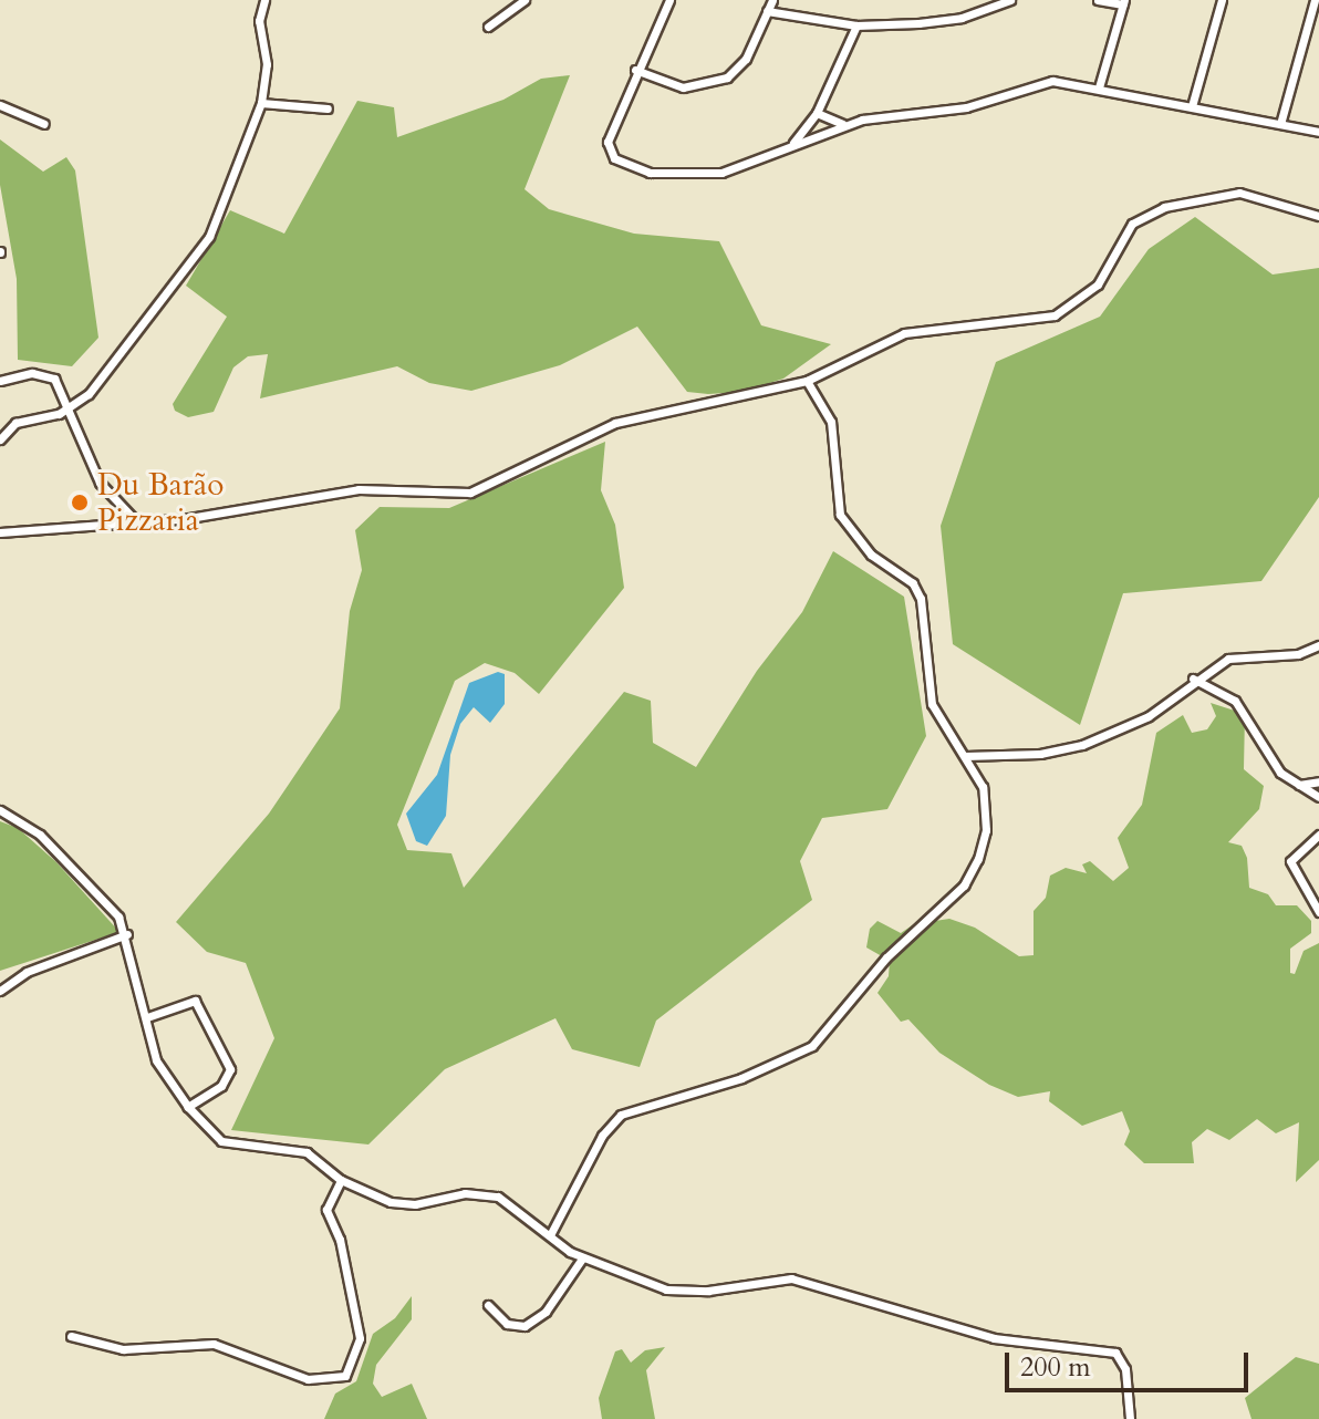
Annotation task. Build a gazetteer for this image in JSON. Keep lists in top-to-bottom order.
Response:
{
  "places": ["Du Barão Pizzaria"],
  "scale_bar": "200 m"
}
